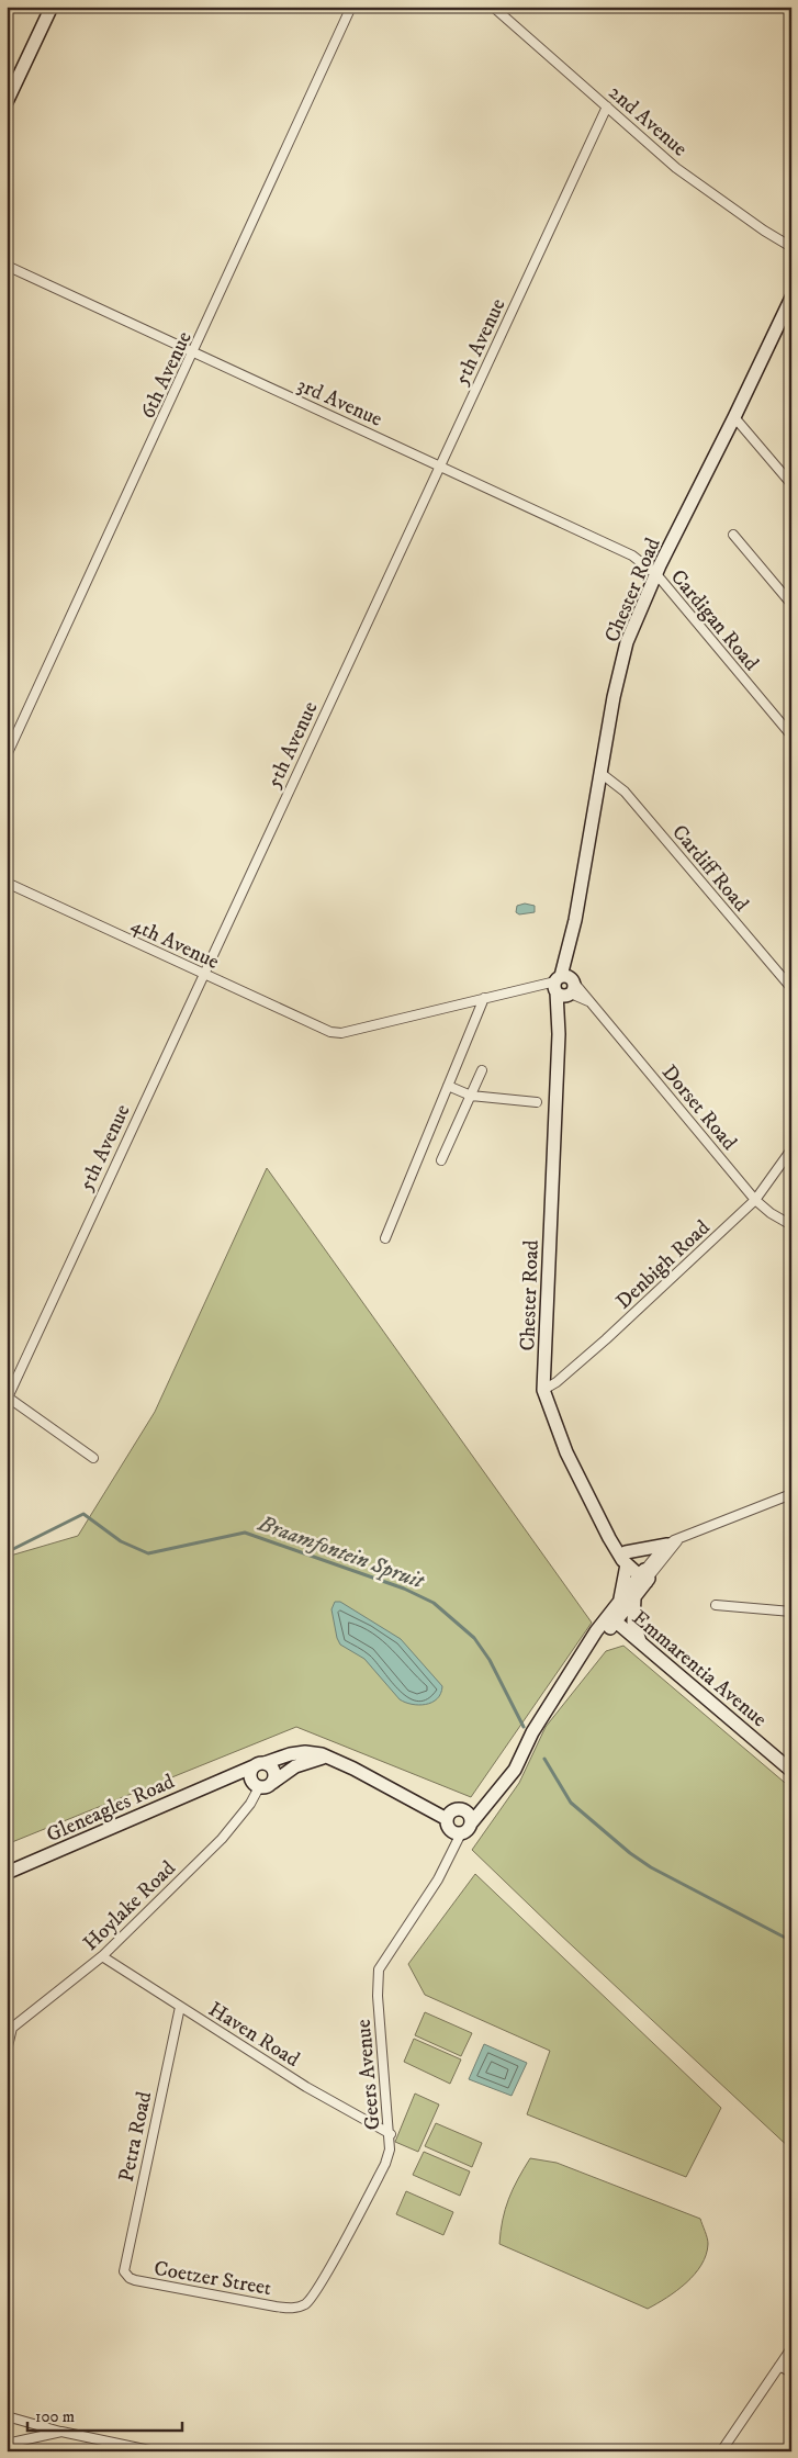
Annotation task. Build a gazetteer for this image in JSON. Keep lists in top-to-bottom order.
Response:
{
  "streets": {
    "street": [
      "2nd Avenue",
      "5th Avenue",
      "6th Avenue",
      "3rd Avenue",
      "Chester Road",
      "Cardigan Road",
      "Cardiff Road",
      "4th Avenue",
      "Dorset Road",
      "Denbigh Road",
      "Emmarentia Avenue",
      "Gleneagles Road",
      "Hoylake Road",
      "Haven Road",
      "Geers Avenue",
      "Petra Road",
      "Coetzer Street"
    ]
  },
  "crossings": [
    ["2nd Avenue", "5th Avenue"],
    ["5th Avenue", "3rd Avenue"],
    ["5th Avenue", "4th Avenue"],
    ["6th Avenue", "3rd Avenue"],
    ["3rd Avenue", "Chester Road"],
    ["3rd Avenue", "Cardigan Road"],
    ["Chester Road", "Cardigan Road"],
    ["Chester Road", "Cardiff Road"],
    ["Chester Road", "Dorset Road"],
    ["Chester Road", "Denbigh Road"],
    ["Dorset Road", "Denbigh Road"],
    ["Gleneagles Road", "Hoylake Road"],
    ["Gleneagles Road", "Geers Avenue"],
    ["Hoylake Road", "Haven Road"],
    ["Haven Road", "Geers Avenue"],
    ["Haven Road", "Petra Road"],
    ["Geers Avenue", "Coetzer Street"],
    ["Petra Road", "Coetzer Street"]
  ],
  "water": ["Braamfontein Spruit"],
  "scale_bar": "100 m"
}
